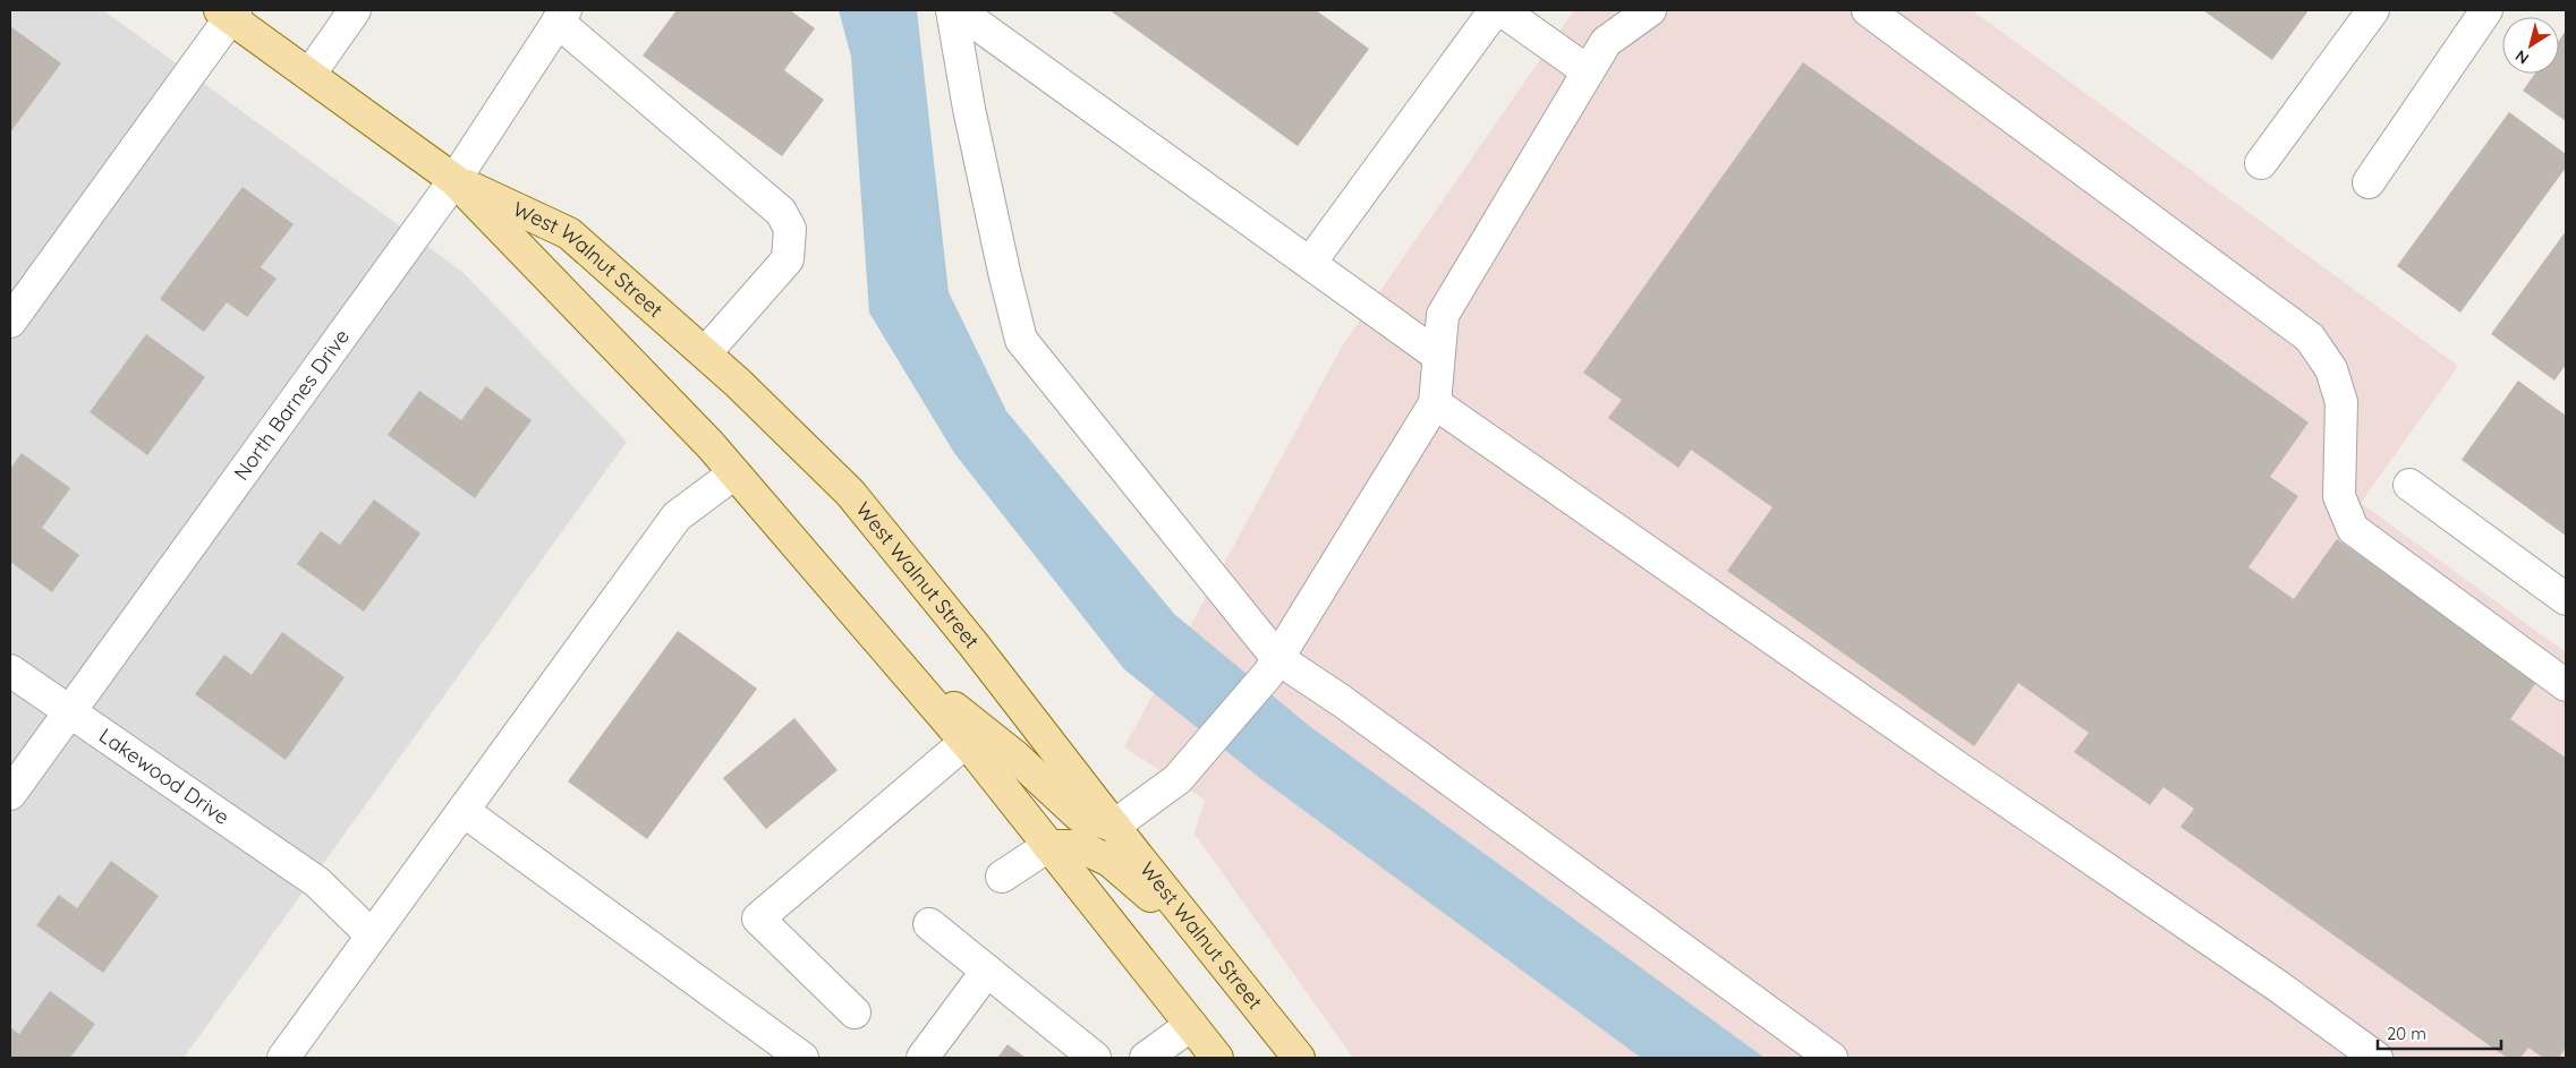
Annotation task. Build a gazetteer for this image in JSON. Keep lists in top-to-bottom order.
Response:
{
  "streets": {
    "main road": ["West Walnut Street"],
    "street": ["North Barnes Drive", "Lakewood Drive"]
  },
  "crossings": [
    ["West Walnut Street", "North Barnes Drive"],
    ["North Barnes Drive", "Lakewood Drive"]
  ],
  "scale_bar": "20 m",
  "north": "bottom left"
}
